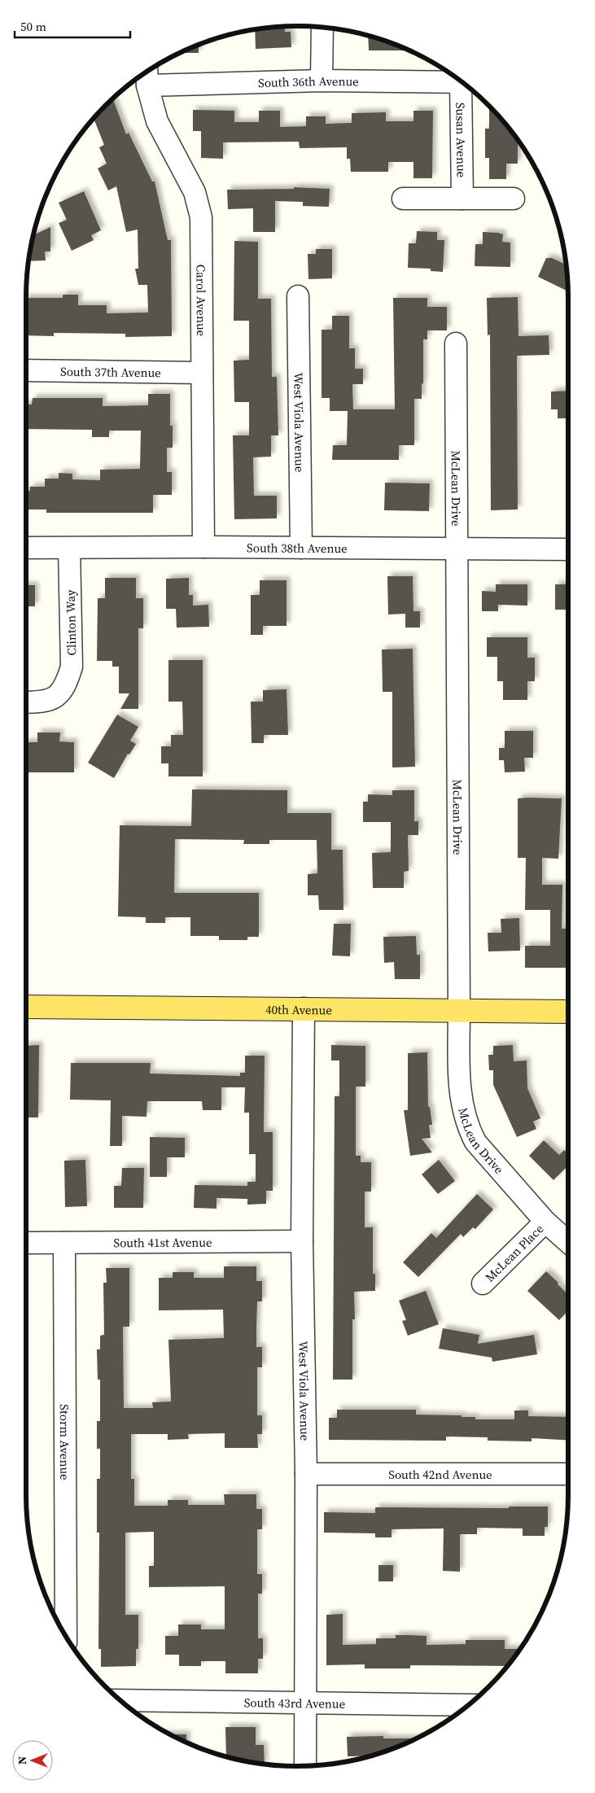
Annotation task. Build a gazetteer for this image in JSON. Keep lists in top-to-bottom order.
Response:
{
  "streets": {
    "main road": ["40th Avenue"],
    "street": [
      "South 36th Avenue",
      "Susan Avenue",
      "Carol Avenue",
      "South 37th Avenue",
      "West Viola Avenue",
      "McLean Drive",
      "South 38th Avenue",
      "Clinton Way",
      "South 41st Avenue",
      "McLean Place",
      "Storm Avenue",
      "South 42nd Avenue",
      "South 43rd Avenue"
    ]
  },
  "crossings": [
    ["South 36th Avenue", "Carol Avenue"],
    ["Carol Avenue", "South 37th Avenue"],
    ["Carol Avenue", "South 38th Avenue"],
    ["West Viola Avenue", "South 38th Avenue"],
    ["West Viola Avenue", "40th Avenue"],
    ["West Viola Avenue", "South 41st Avenue"],
    ["West Viola Avenue", "South 42nd Avenue"],
    ["West Viola Avenue", "South 43rd Avenue"],
    ["McLean Drive", "South 38th Avenue"],
    ["McLean Drive", "40th Avenue"],
    ["McLean Drive", "McLean Place"],
    ["South 38th Avenue", "Clinton Way"],
    ["South 41st Avenue", "Storm Avenue"]
  ],
  "scale_bar": "50 m",
  "north": "left"
}
